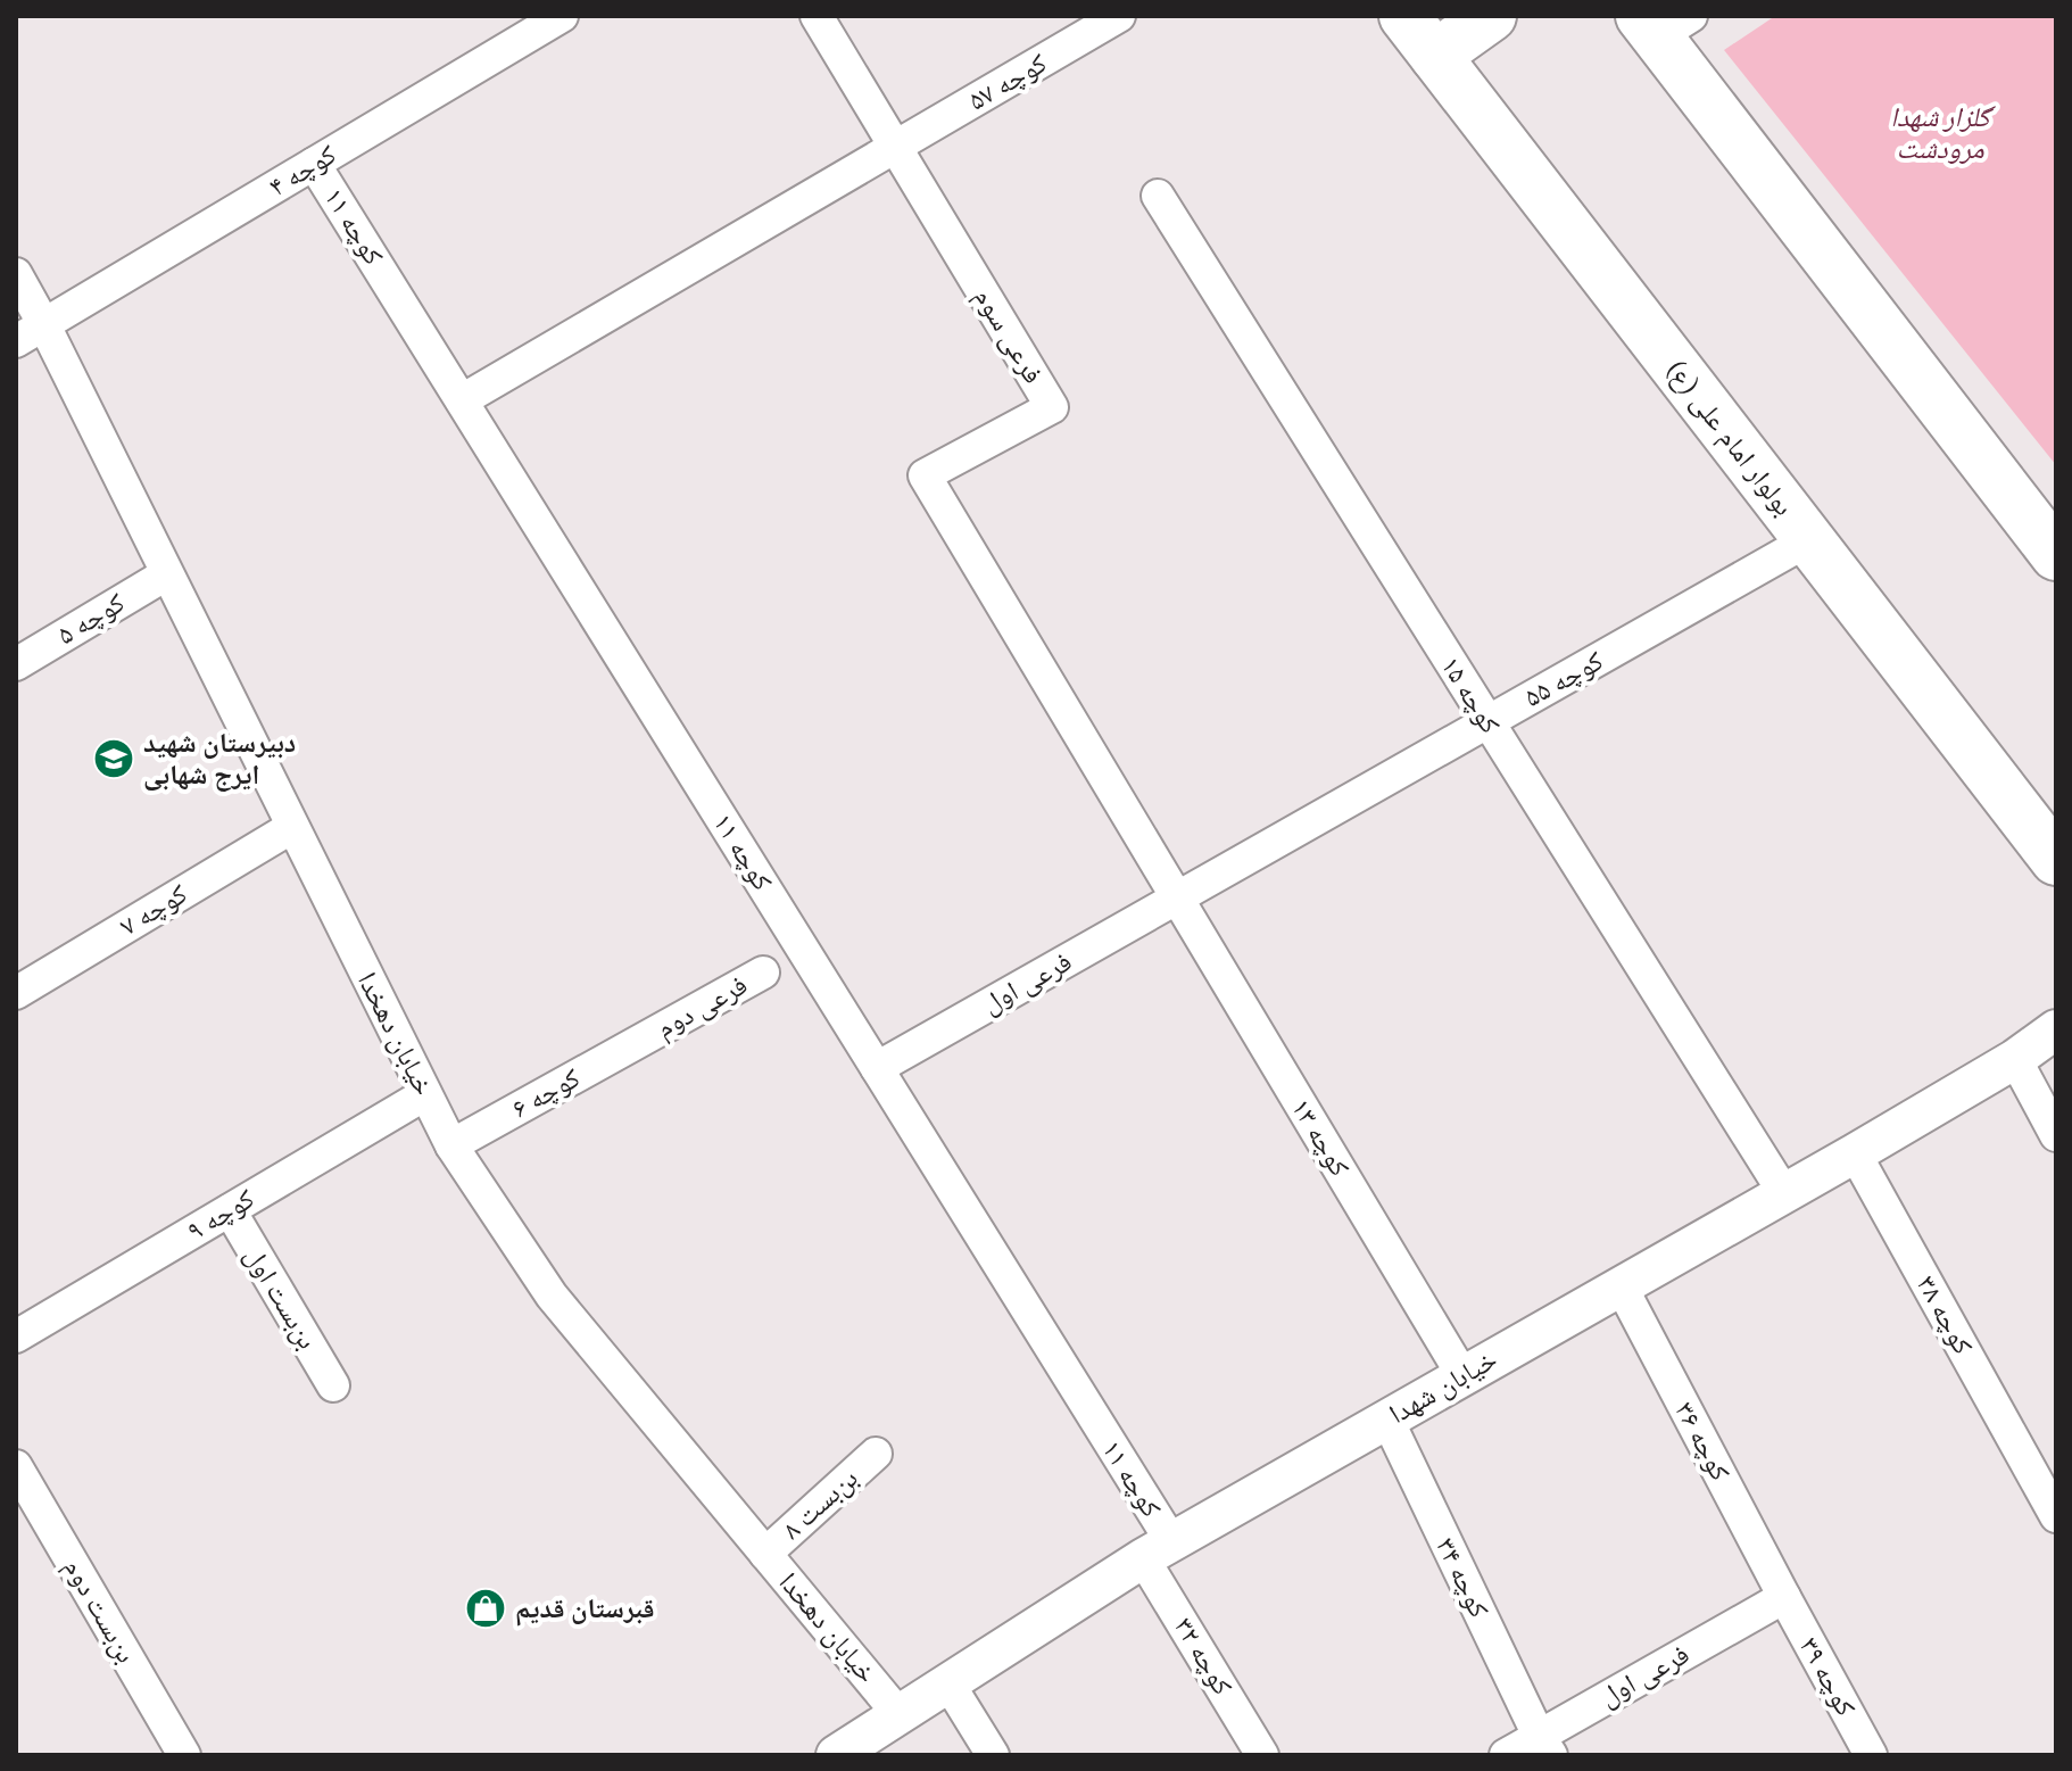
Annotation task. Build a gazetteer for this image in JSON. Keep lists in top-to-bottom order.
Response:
{
  "streets": {
    "main road": ["بولوار امام علی (ع)"],
    "street": [
      "کوچه ۵۷",
      "کوچه ۴",
      "کوچه ۱۱",
      "فرعی سوم",
      "کوچه ۵",
      "کوچه ۵۵",
      "کوچه ۱۵",
      "کوچه ۷",
      "فرعی اول",
      "فرعی دوم",
      "خیابان دهخدا",
      "کوچه ۶",
      "کوچه ۱۳",
      "کوچه ۹",
      "بن‌بست اول",
      "کوچه ۳۸",
      "خیابان شهدا",
      "کوچه ۳۶",
      "بن‌بست ۸",
      "کوچه ۳۴",
      "بن‌بست دوم",
      "کوچه ۳۲",
      "کوچه ۳۹"
    ]
  },
  "crossings": [
    ["کوچه ۵۷", "فرعی سوم"],
    ["کوچه ۴", "کوچه ۱۱"],
    ["کوچه ۴", "خیابان دهخدا"],
    ["کوچه ۱۱", "فرعی اول"],
    ["کوچه ۱۱", "خیابان شهدا"],
    ["کوچه ۱۱", "کوچه ۳۲"],
    ["فرعی سوم", "کوچه ۵۵"],
    ["فرعی سوم", "فرعی اول"],
    ["فرعی سوم", "کوچه ۱۳"],
    ["بولوار امام علی (ع)", "کوچه ۵۵"],
    ["کوچه ۵", "خیابان دهخدا"],
    ["کوچه ۵۵", "کوچه ۱۵"],
    ["کوچه ۵۵", "فرعی اول"],
    ["کوچه ۵۵", "کوچه ۱۳"],
    ["کوچه ۱۵", "خیابان شهدا"],
    ["کوچه ۷", "خیابان دهخدا"],
    ["فرعی اول", "کوچه ۱۳"],
    ["فرعی اول", "کوچه ۳۶"],
    ["فرعی اول", "کوچه ۳۴"],
    ["فرعی اول", "کوچه ۳۹"],
    ["فرعی دوم", "کوچه ۶"],
    ["خیابان دهخدا", "کوچه ۶"],
    ["خیابان دهخدا", "کوچه ۹"],
    ["خیابان دهخدا", "خیابان شهدا"],
    ["خیابان دهخدا", "بن‌بست ۸"],
    ["کوچه ۱۳", "خیابان شهدا"],
    ["کوچه ۹", "بن‌بست اول"],
    ["کوچه ۳۸", "خیابان شهدا"],
    ["خیابان شهدا", "کوچه ۳۶"],
    ["خیابان شهدا", "کوچه ۳۴"],
    ["خیابان شهدا", "کوچه ۳۲"],
    ["کوچه ۳۶", "کوچه ۳۹"]
  ],
  "parks": ["گلزار شهدا مرودشت"],
  "places": {
    "school or university": ["دبیرستان شهید ایرج شهابی"],
    "shop": ["قبرستان قدیم"]
  }
}
